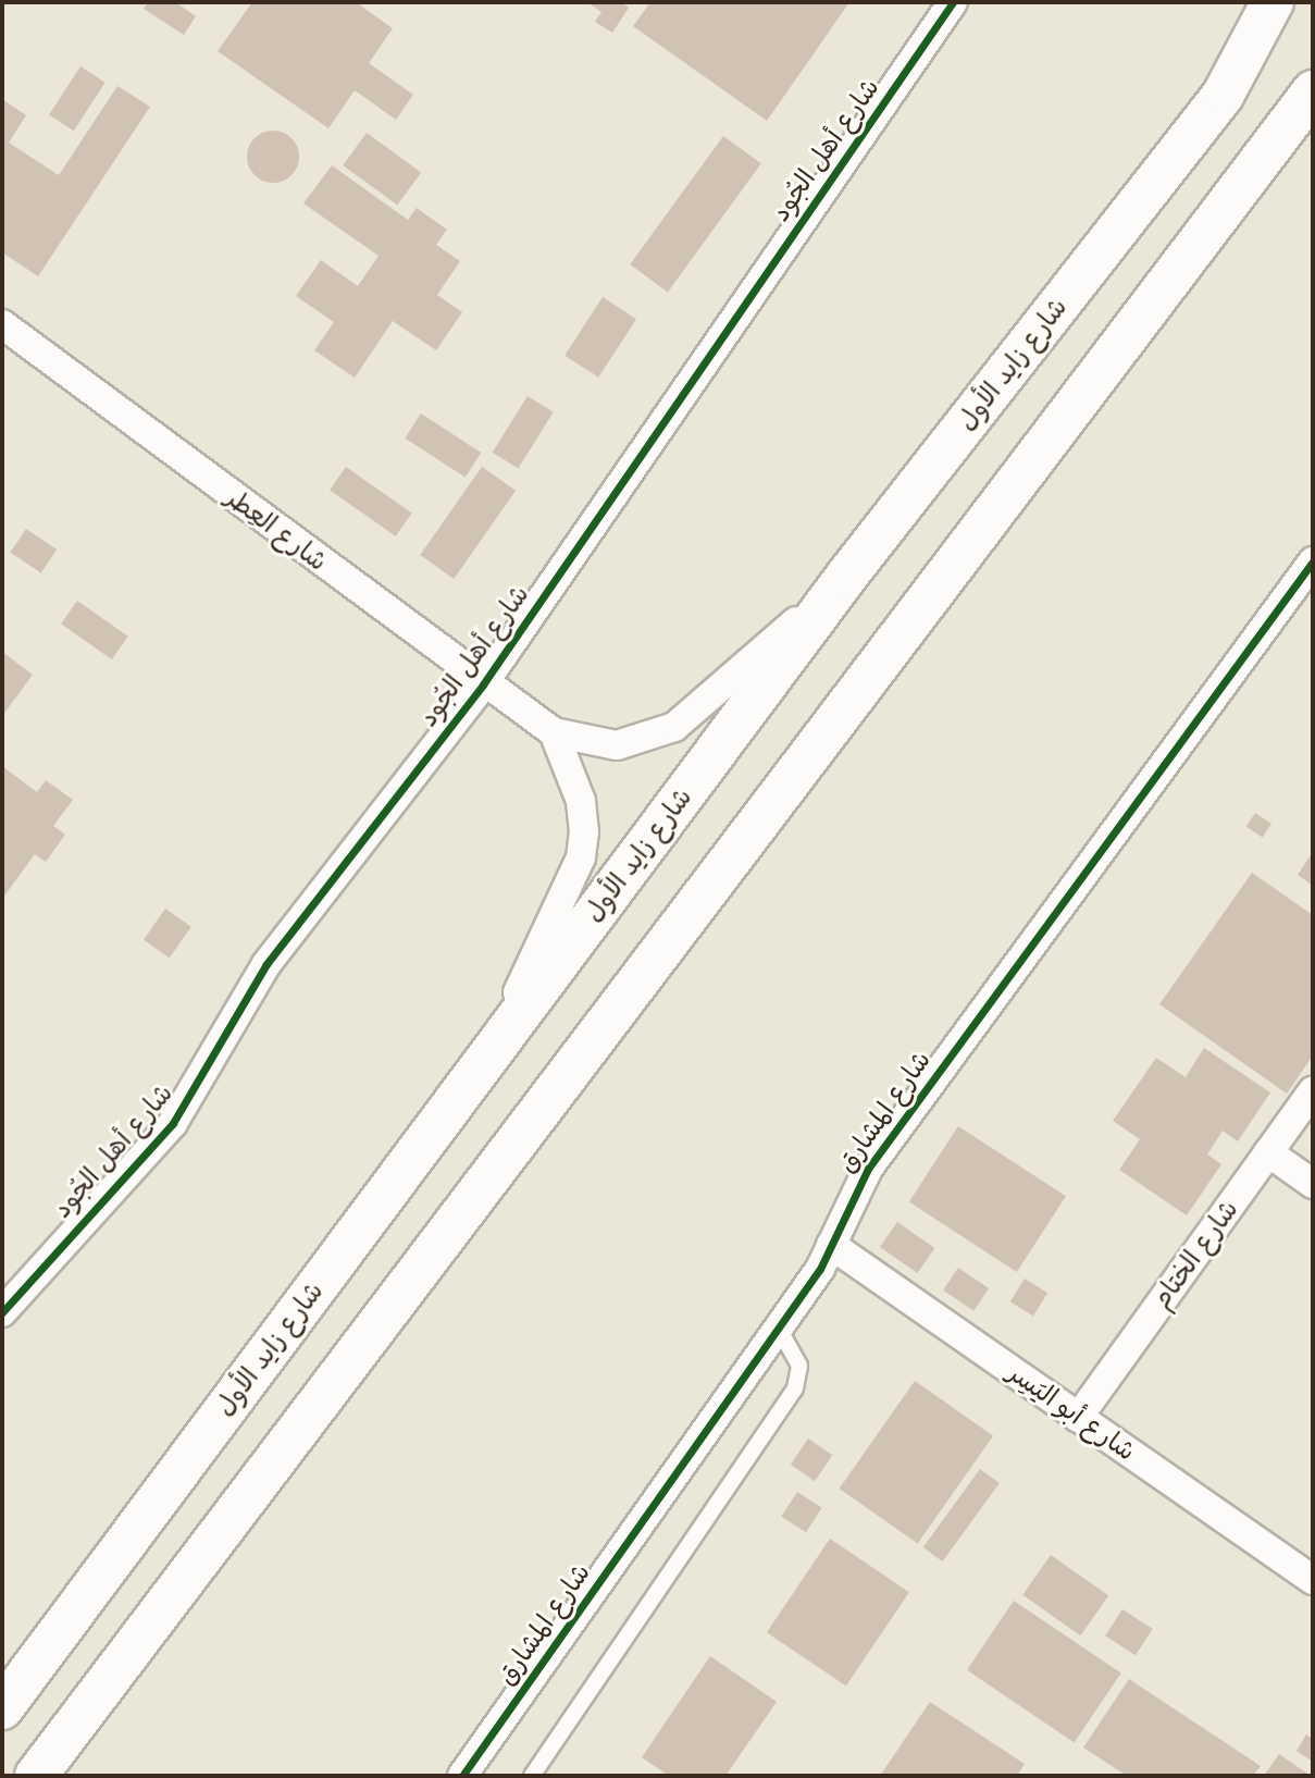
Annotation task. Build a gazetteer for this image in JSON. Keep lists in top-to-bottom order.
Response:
{
  "streets": {
    "main road": ["شارع زايد الأول"],
    "street": [
      "شارع أهل الجُود",
      "شارع العِطر",
      "شارع المشارق",
      "شارع الختام",
      "شارع أبو اليَسِر"
    ]
  },
  "crossings": [
    ["شارع أهل الجُود", "شارع العِطر"],
    ["شارع زايد الأول", "شارع العِطر"],
    ["شارع المشارق", "شارع أبو اليَسِر"],
    ["شارع الختام", "شارع أبو اليَسِر"]
  ]
}
